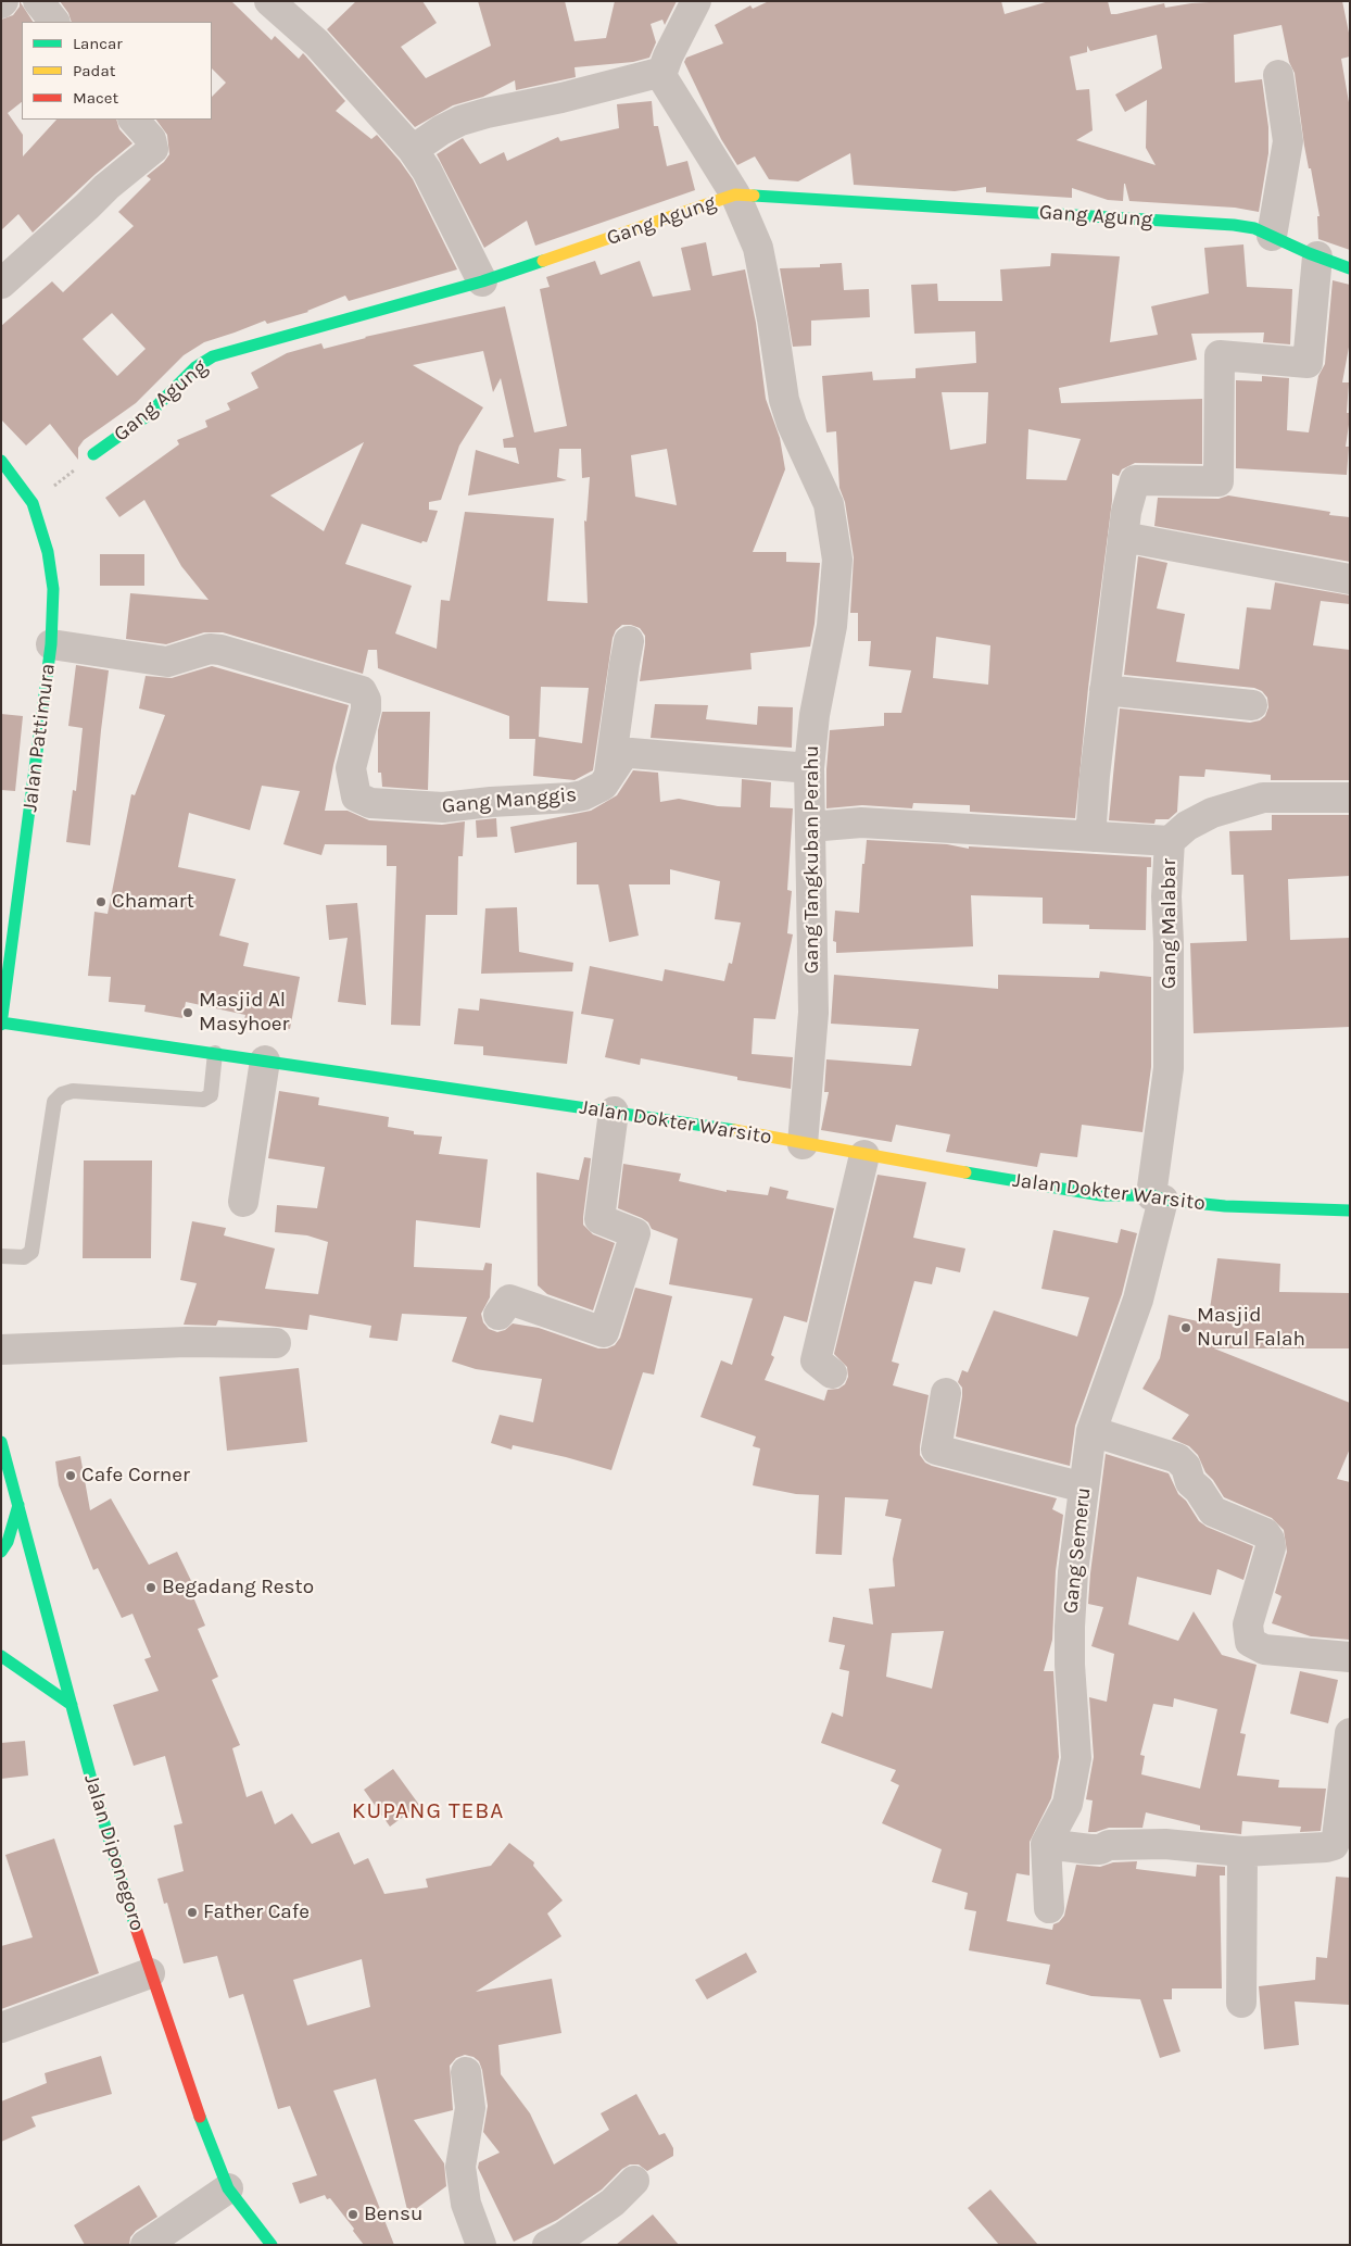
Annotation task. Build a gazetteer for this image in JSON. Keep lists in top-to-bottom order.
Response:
{
  "streets": {
    "main road": [
      "Gang Agung",
      "Jalan Pattimura",
      "Jalan Dokter Warsito",
      "Jalan Diponegoro"
    ],
    "street": [
      "Gang Manggis",
      "Gang Tangkuban Perahu",
      "Gang Malabar",
      "Gang Semeru"
    ]
  },
  "crossings": [
    ["Gang Agung", "Jalan Pattimura"],
    ["Gang Agung", "Gang Tangkuban Perahu"],
    ["Jalan Pattimura", "Gang Manggis"],
    ["Jalan Pattimura", "Jalan Dokter Warsito"],
    ["Gang Manggis", "Gang Tangkuban Perahu"],
    ["Gang Tangkuban Perahu", "Jalan Dokter Warsito"],
    ["Gang Malabar", "Jalan Dokter Warsito"],
    ["Gang Malabar", "Gang Semeru"],
    ["Jalan Dokter Warsito", "Gang Semeru"]
  ],
  "districts": ["KUPANG TEBA"],
  "places": [
    "Chamart",
    "Masjid Al Masyhoer",
    "Masjid Nurul Falah",
    "Cafe Corner",
    "Begadang Resto",
    "Father Cafe",
    "Bensu"
  ],
  "legend": ["Lancar", "Padat", "Macet"]
}
